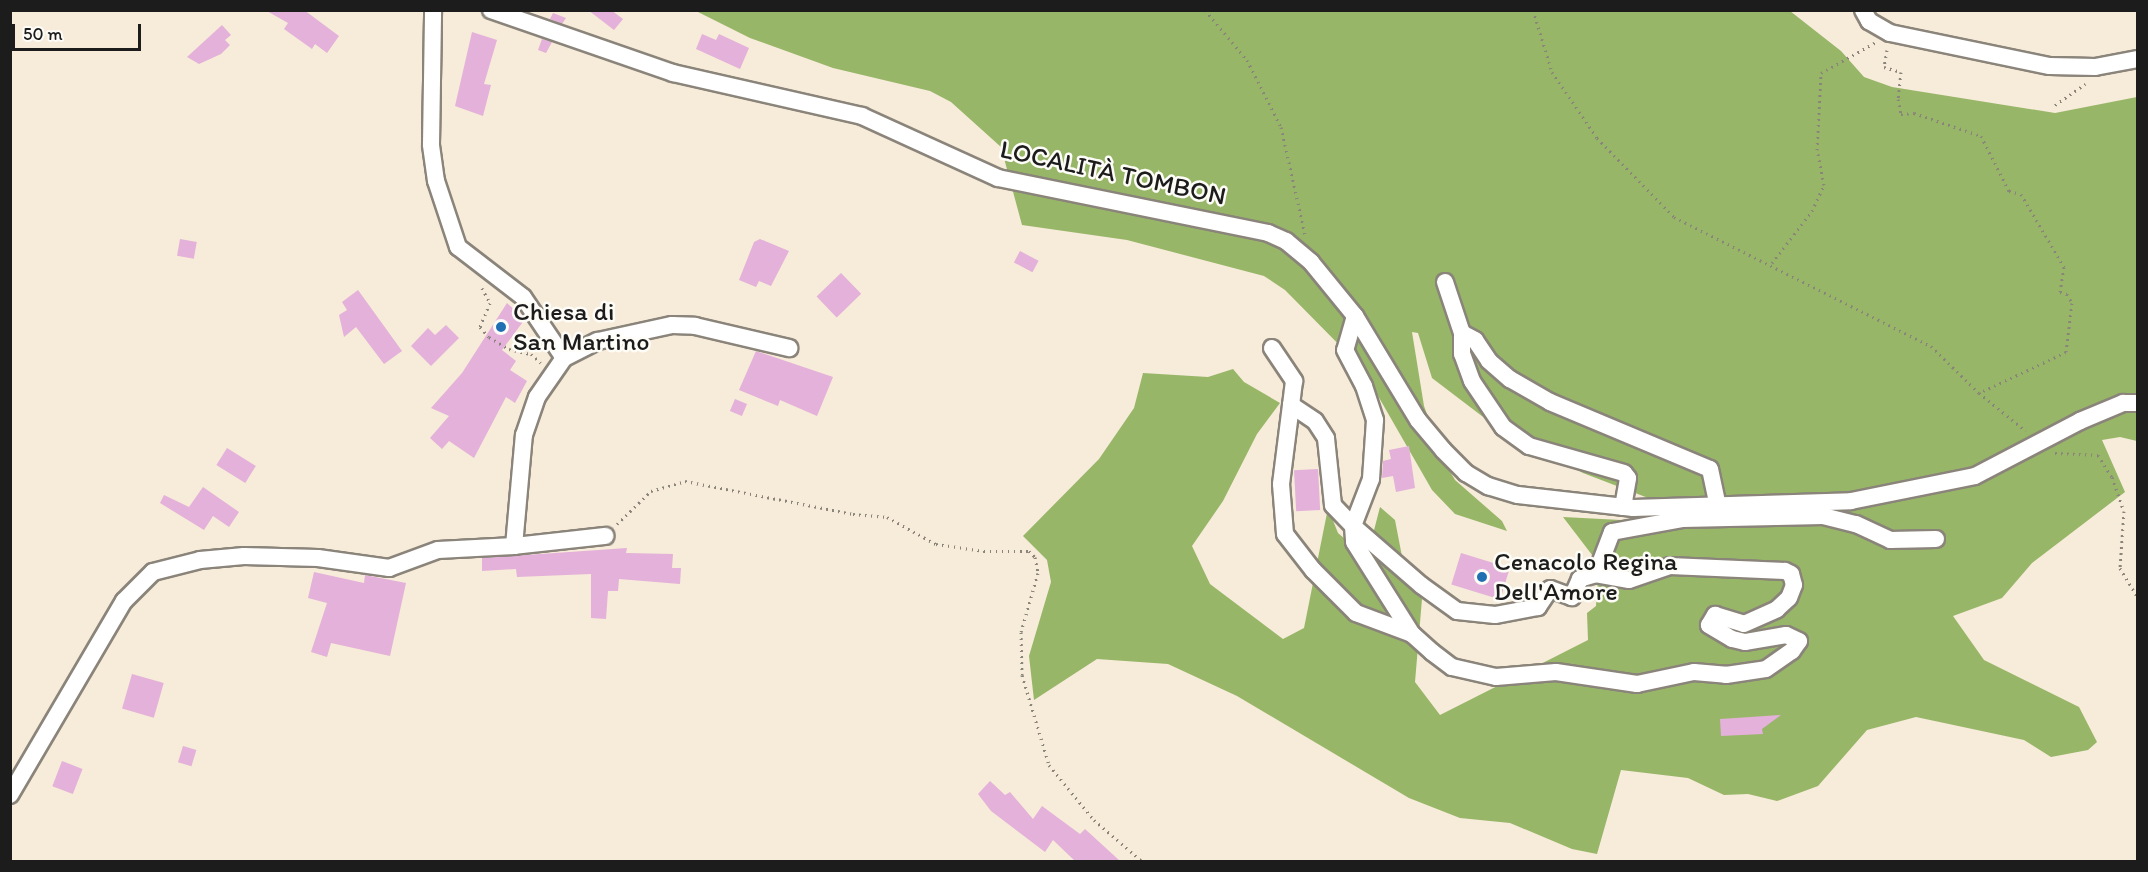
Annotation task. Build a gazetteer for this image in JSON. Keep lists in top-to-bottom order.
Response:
{
  "streets": {
    "street": ["LOCALITÀ TOMBON"]
  },
  "places": ["Chiesa di San Martino", "Cenacolo Regina Dell'Amore"],
  "scale_bar": "50 m"
}
